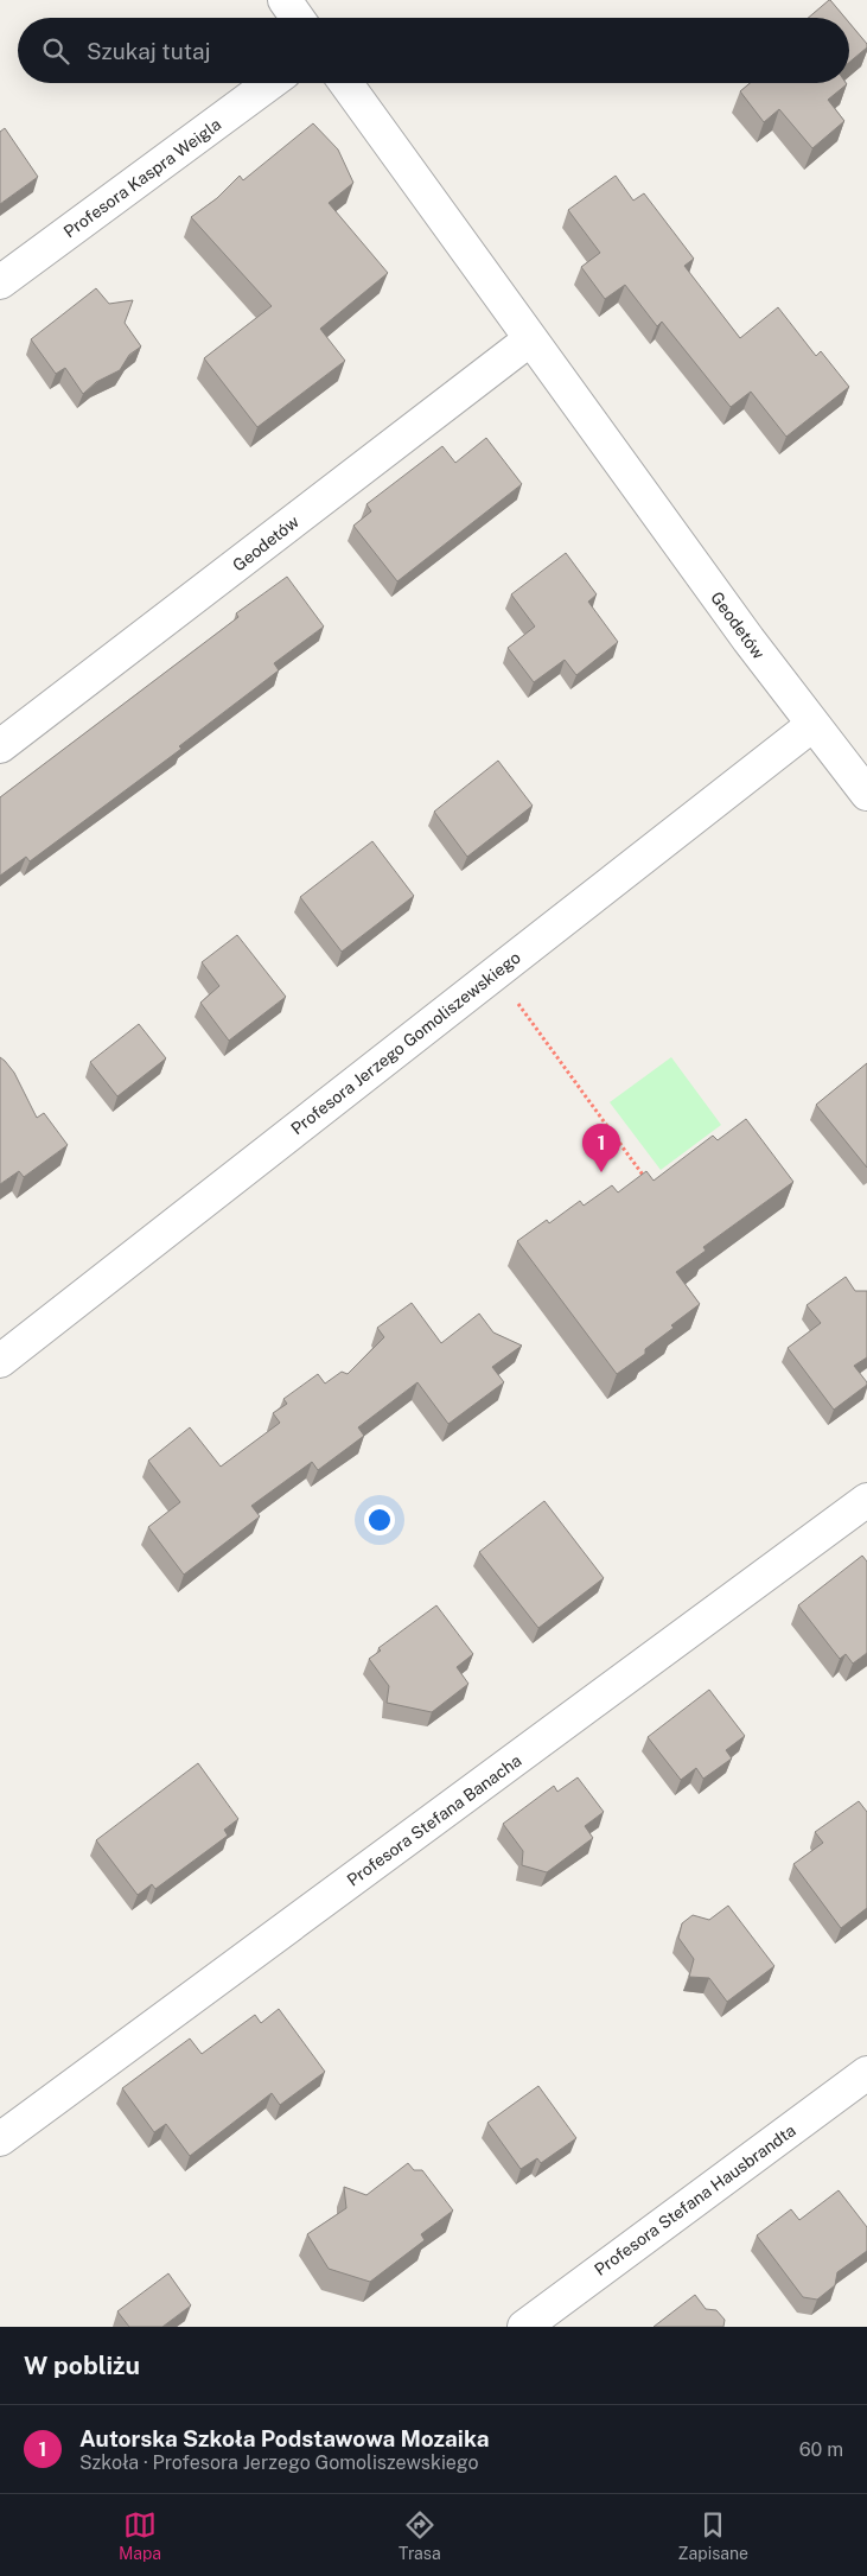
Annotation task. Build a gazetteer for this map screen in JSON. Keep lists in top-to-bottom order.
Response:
{
  "streets": {
    "street": [
      "Profesora Kaspra Weigla",
      "Geodetów",
      "Profesora Jerzego Gomoliszewskiego",
      "Profesora Stefana Banacha",
      "Profesora Stefana Hausbrandta"
    ]
  },
  "crossings": [
    ["Geodetów", "Profesora Jerzego Gomoliszewskiego"]
  ],
  "page": {
    "search": "Szukaj tutaj",
    "pins": "1",
    "heading": "W pobliżu",
    "list": [
      {
        "mark": "1",
        "name": "Autorska Szkoła Podstawowa Mozaika",
        "note": "Szkoła · Profesora Jerzego Gomoliszewskiego",
        "value": "60 m"
      }
    ],
    "nav": ["Mapa", "Trasa", "Zapisane"]
  }
}
